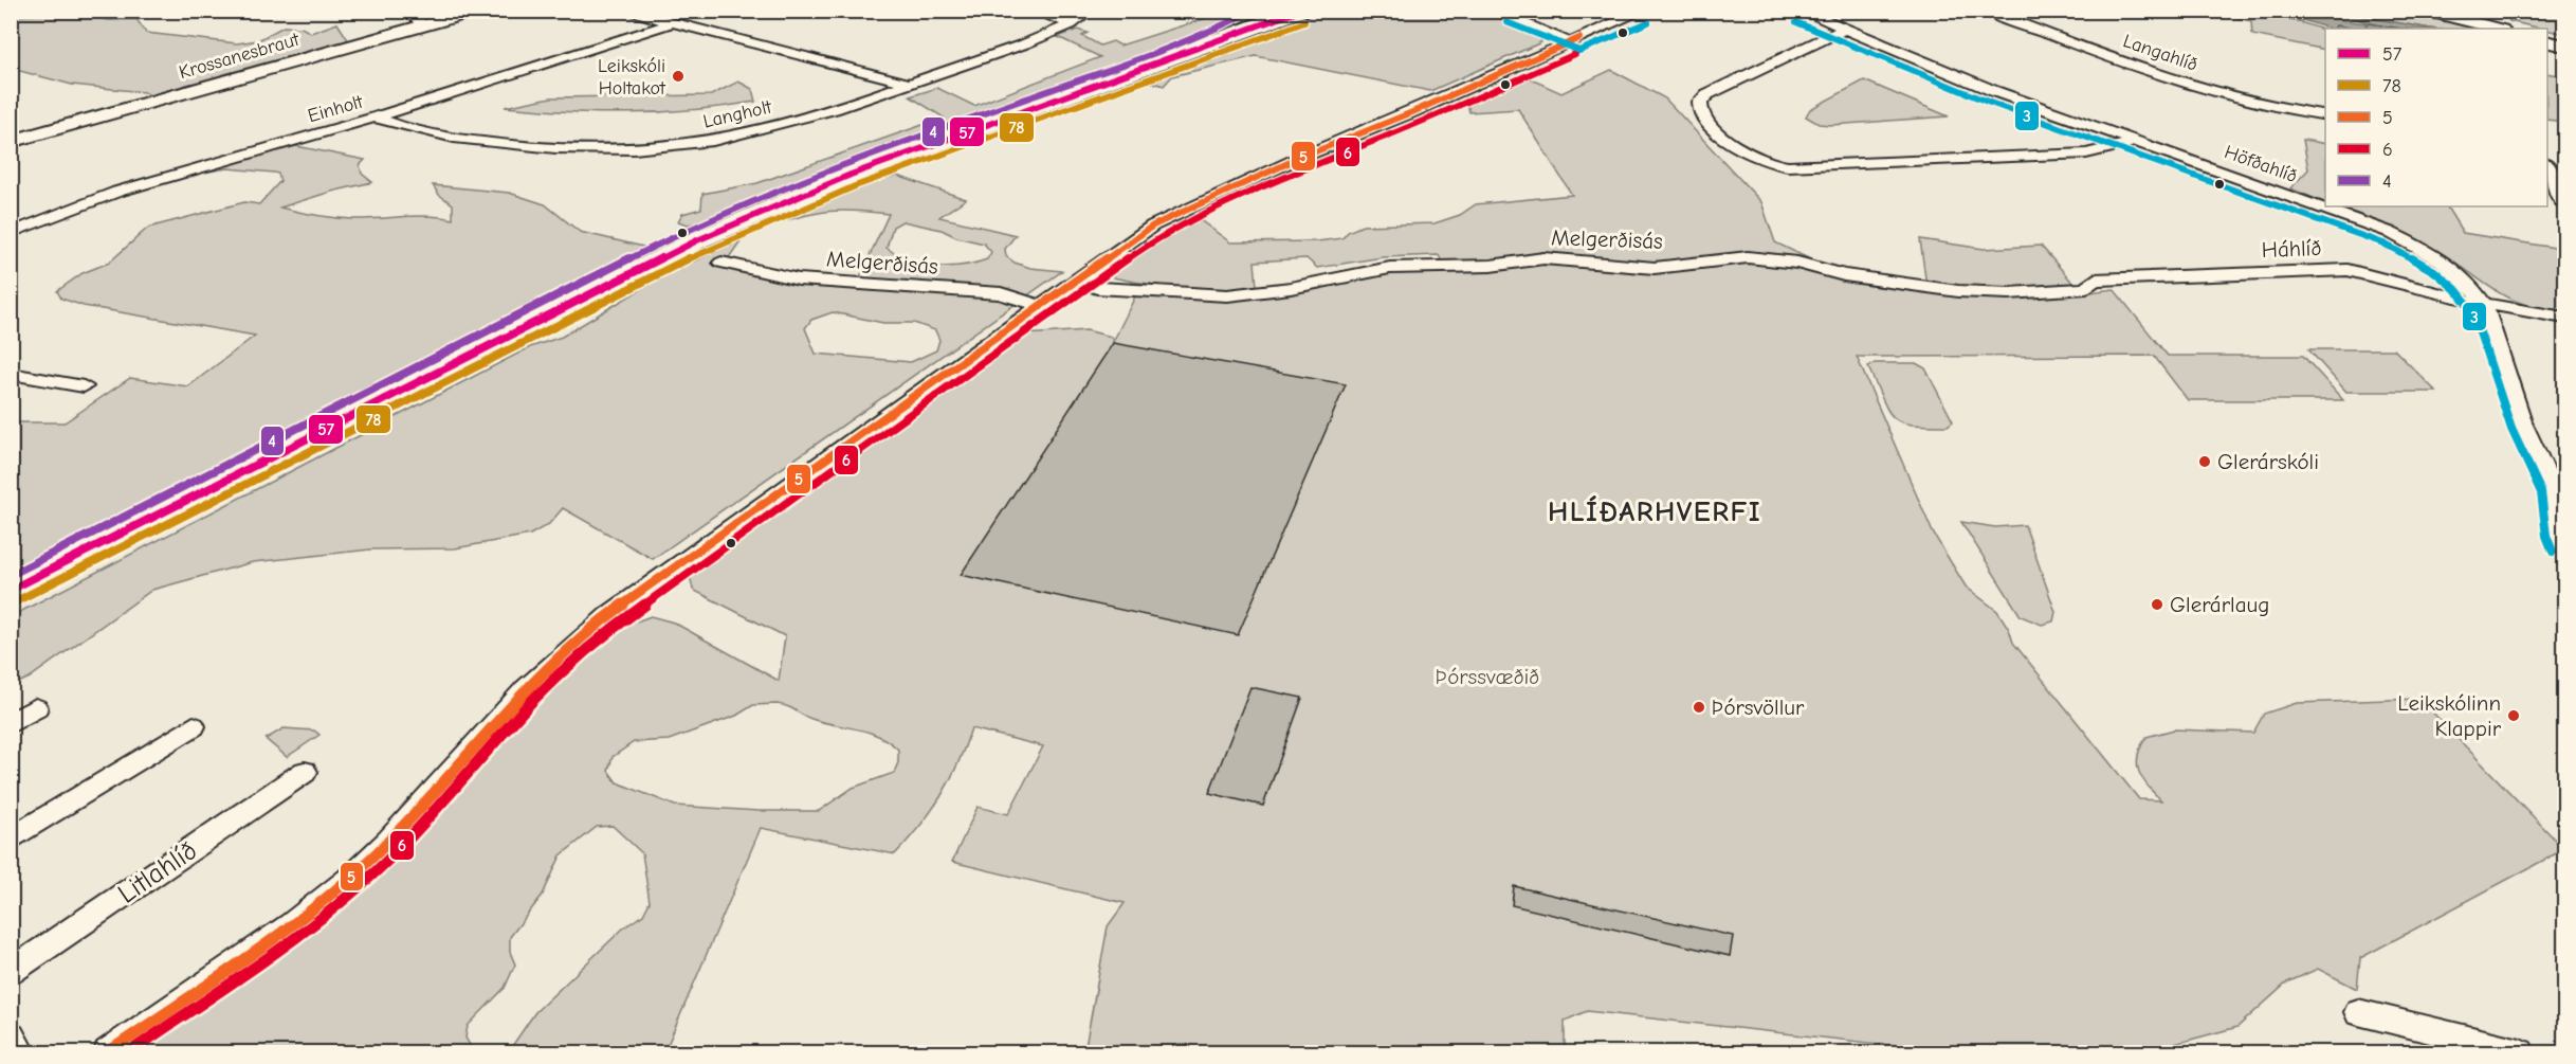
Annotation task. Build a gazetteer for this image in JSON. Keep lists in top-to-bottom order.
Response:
{
  "streets": {
    "street": [
      "Langahlíð",
      "Krossanesbraut",
      "Einholt",
      "Langholt",
      "Höfðahlíð",
      "Melgerðisás",
      "Háhlíð",
      "Litlahlíð"
    ]
  },
  "crossings": [
    ["Einholt", "Langholt"],
    ["Höfðahlíð", "Háhlíð"],
    ["Melgerðisás", "Háhlíð"]
  ],
  "districts": ["HLÍÐARHVERFI"],
  "parks": ["Þórssvæðið"],
  "places": [
    "Leikskóli Holtakot",
    "Glerárskóli",
    "Glerárlaug",
    "Þórsvöllur",
    "Leikskólinn Klappir"
  ],
  "lines": [
    "transit line 57",
    "transit line 4",
    "transit line 78",
    "transit line 3",
    "transit line 5",
    "transit line 6"
  ],
  "legend": [
    "57",
    "78",
    "5",
    "6",
    "4"
  ]
}
